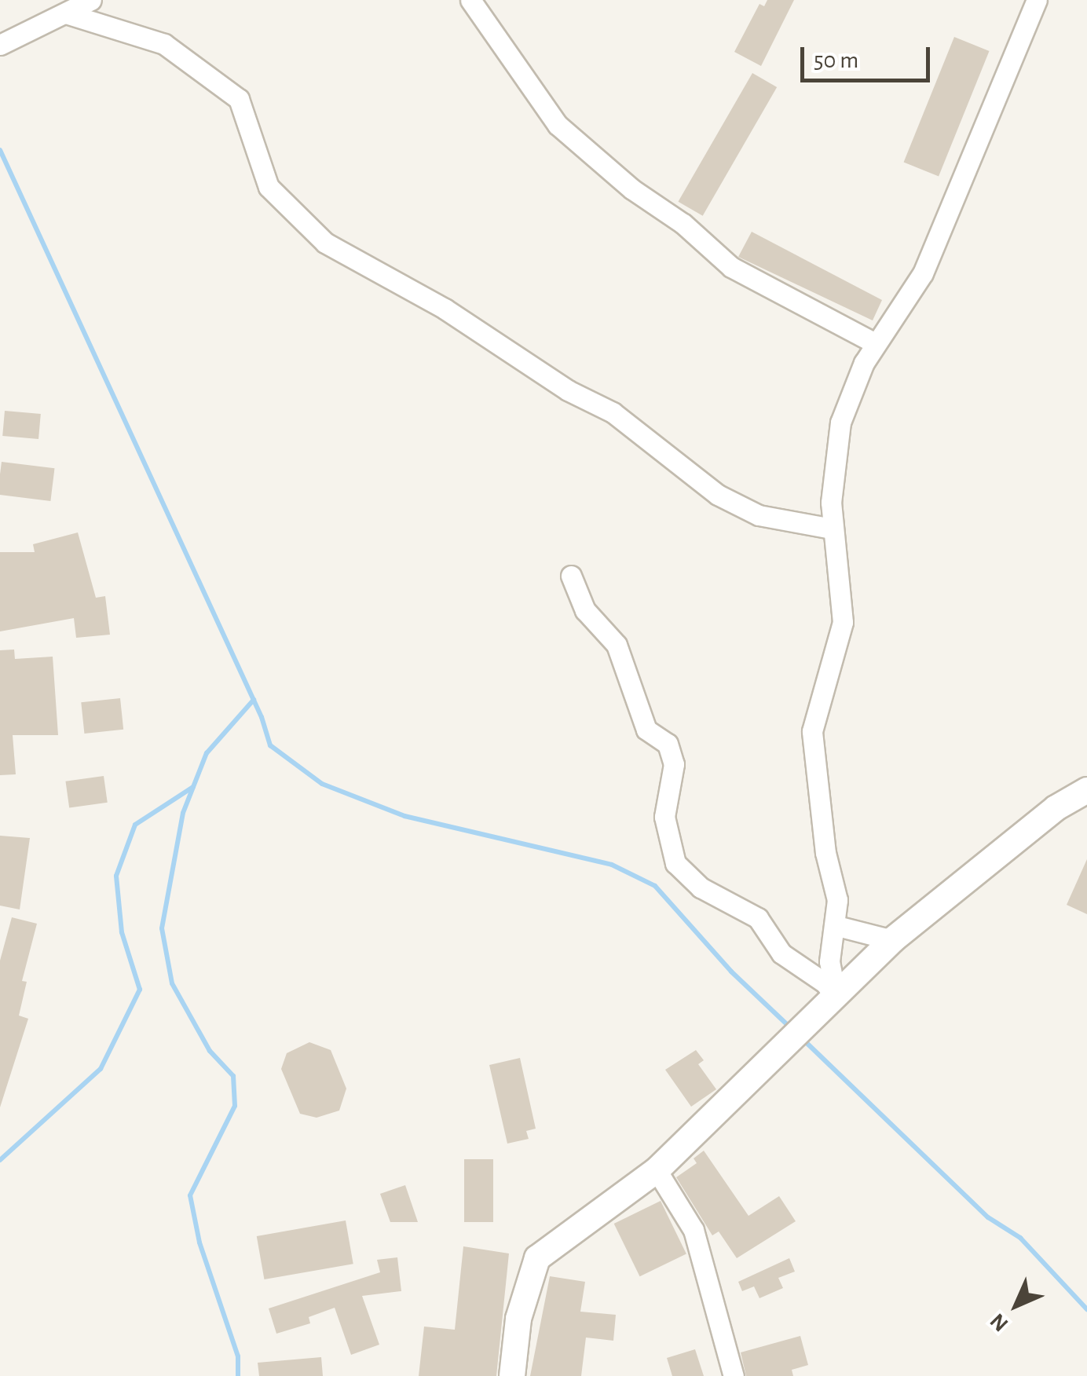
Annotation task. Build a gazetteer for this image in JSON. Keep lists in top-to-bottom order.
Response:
{
  "scale_bar": "50 m",
  "north": "bottom left"
}
